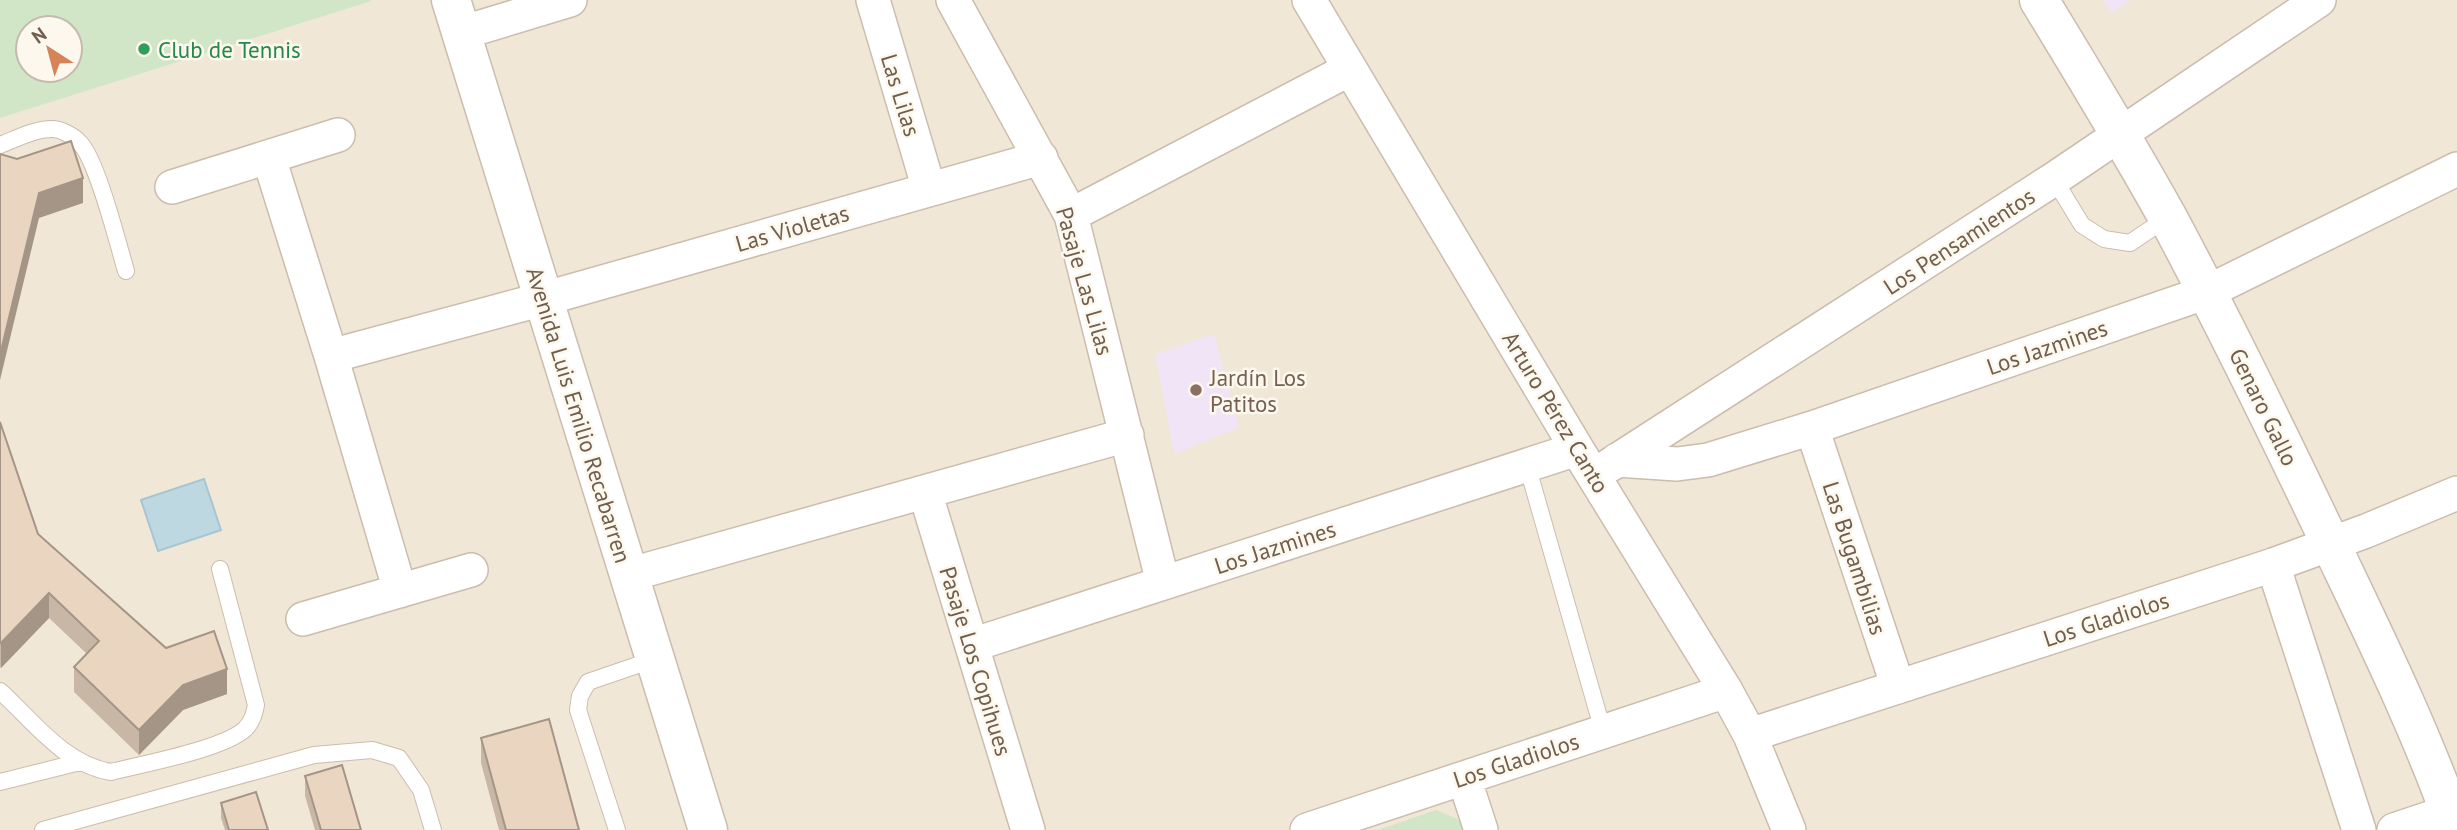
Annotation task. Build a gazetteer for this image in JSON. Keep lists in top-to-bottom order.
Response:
{
  "streets": {
    "street": [
      "Las Lilas",
      "Las Violetas",
      "Los Pensamientos",
      "Pasaje Las Lilas",
      "Los Jazmines",
      "Genaro Gallo",
      "Arturo Pérez Canto",
      "Avenida Luis Emilio Recabarren",
      "Las Bugambilias",
      "Los Gladiolos",
      "Pasaje Los Copihues"
    ]
  },
  "crossings": [
    ["Las Lilas", "Las Violetas"],
    ["Las Violetas", "Pasaje Las Lilas"],
    ["Las Violetas", "Avenida Luis Emilio Recabarren"],
    ["Los Pensamientos", "Los Jazmines"],
    ["Los Pensamientos", "Genaro Gallo"],
    ["Los Pensamientos", "Arturo Pérez Canto"],
    ["Pasaje Las Lilas", "Los Jazmines"],
    ["Los Jazmines", "Genaro Gallo"],
    ["Los Jazmines", "Arturo Pérez Canto"],
    ["Los Jazmines", "Las Bugambilias"],
    ["Los Jazmines", "Pasaje Los Copihues"],
    ["Genaro Gallo", "Los Gladiolos"],
    ["Arturo Pérez Canto", "Los Gladiolos"],
    ["Las Bugambilias", "Los Gladiolos"]
  ],
  "places": ["Club de Tennis", "Jardín Los Patitos"],
  "north": "top left"
}
